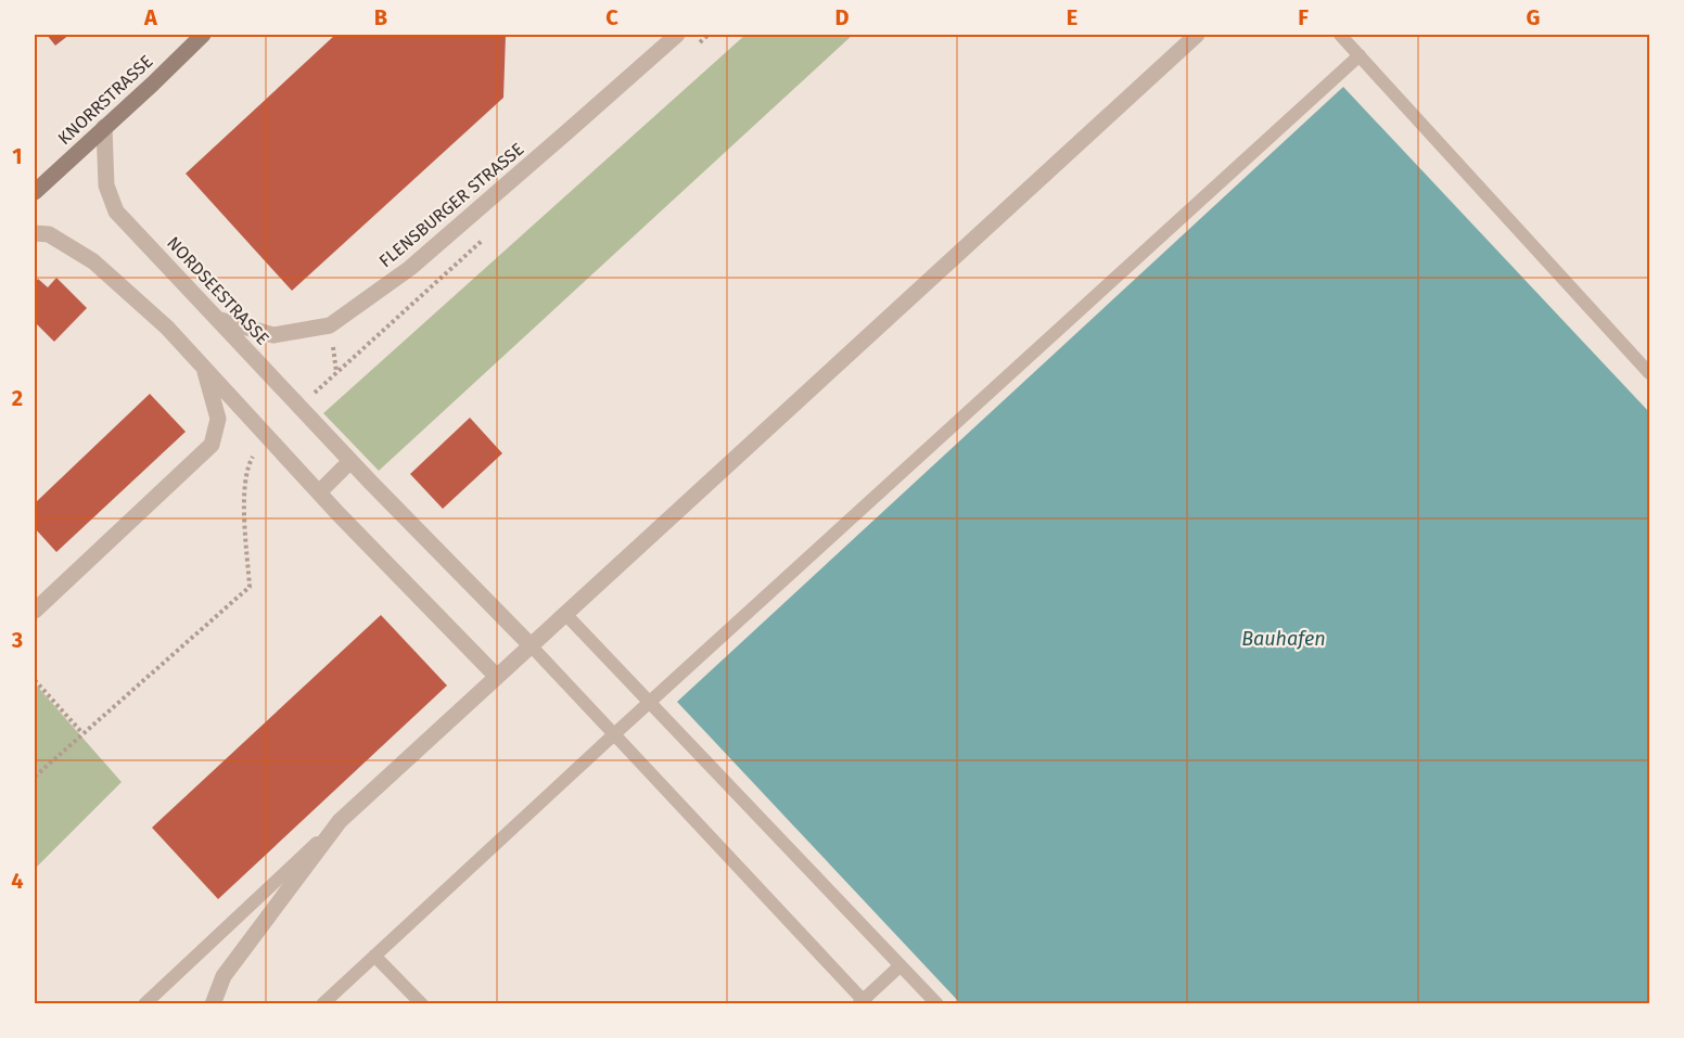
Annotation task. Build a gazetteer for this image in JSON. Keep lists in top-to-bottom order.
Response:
{
  "streets": {
    "main road": ["KNORRSTRASSE"],
    "street": ["FLENSBURGER STRASSE", "NORDSEESTRASSE"]
  },
  "crossings": [
    ["KNORRSTRASSE", "NORDSEESTRASSE"],
    ["FLENSBURGER STRASSE", "NORDSEESTRASSE"]
  ],
  "water": ["Bauhafen"],
  "grid": {
    "columns": [
      "A",
      "B",
      "C",
      "D",
      "E",
      "F",
      "G"
    ],
    "rows": [
      "1",
      "2",
      "3",
      "4"
    ]
  }
}
